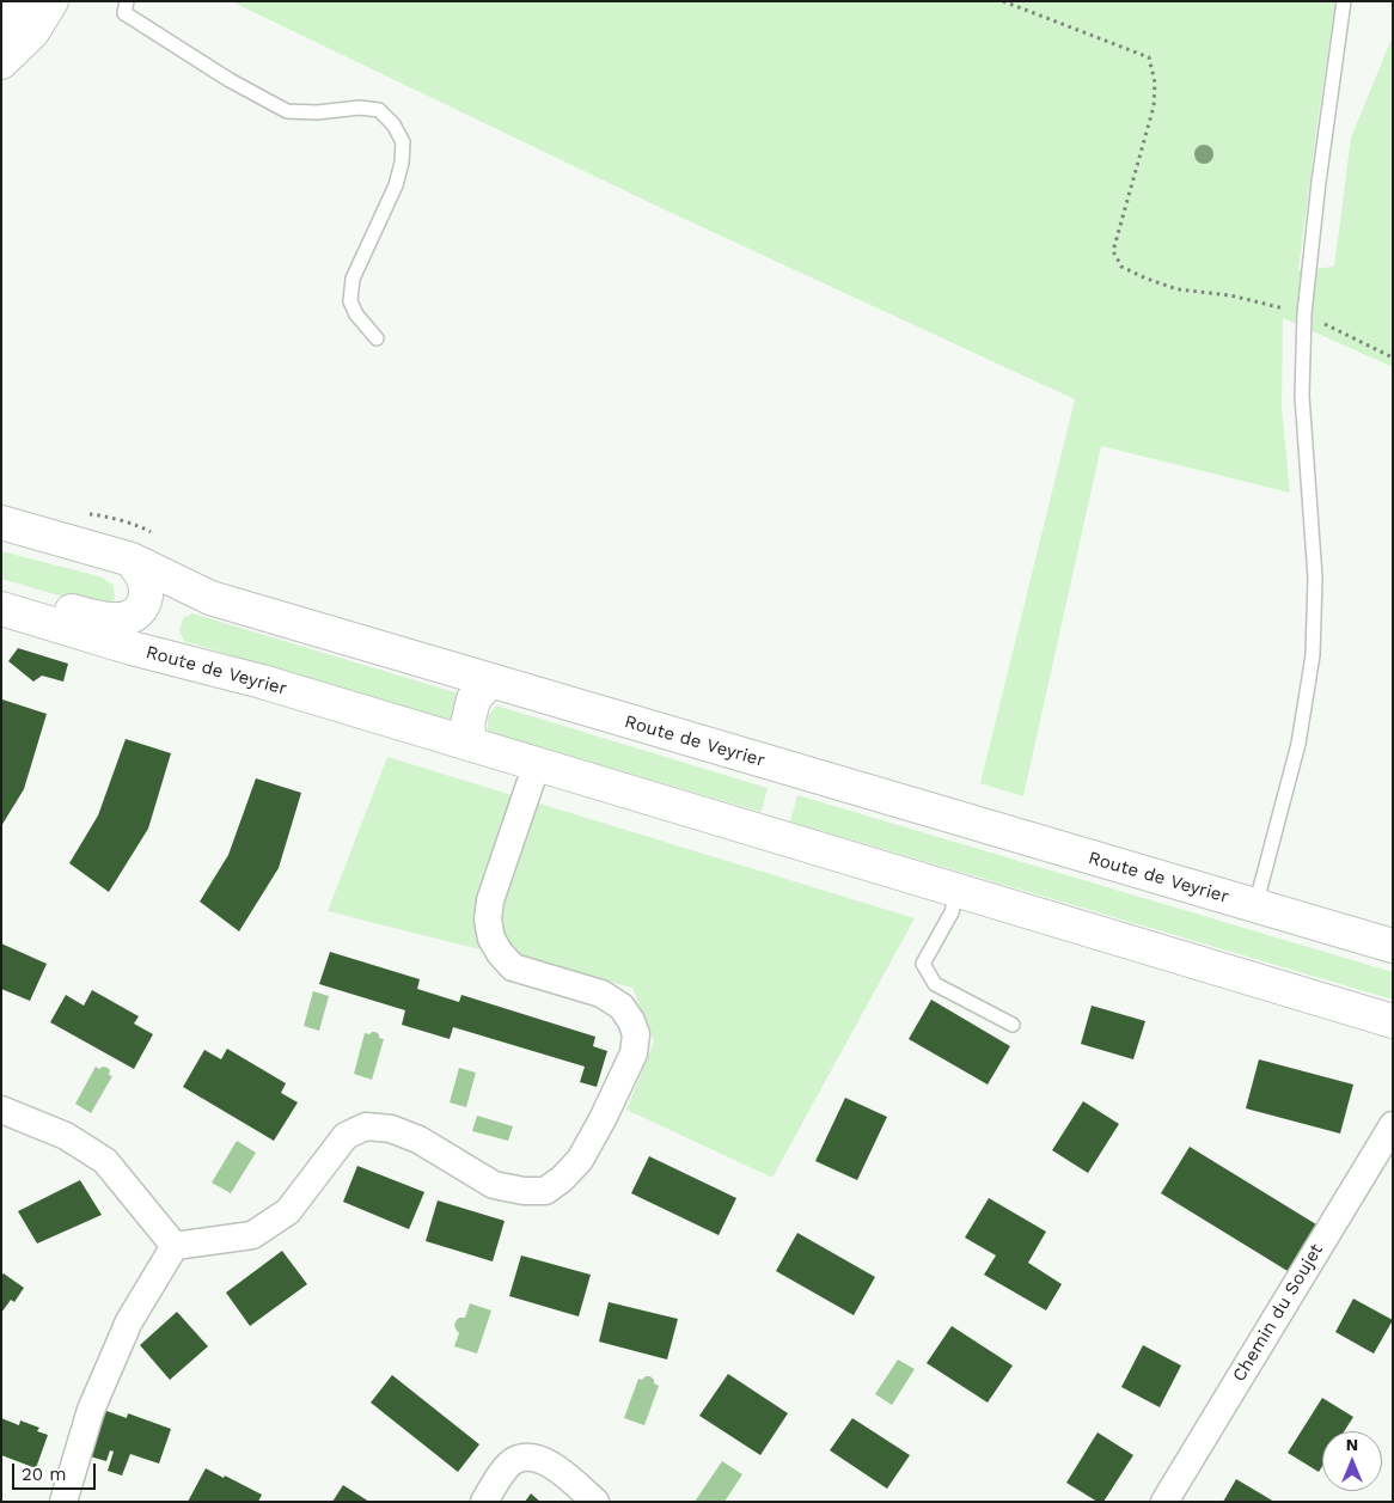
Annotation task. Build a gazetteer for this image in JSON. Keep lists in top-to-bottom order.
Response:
{
  "streets": {
    "main road": ["Route de Veyrier"],
    "street": ["Chemin du Soujet"]
  },
  "scale_bar": "20 m",
  "north": "top"
}
